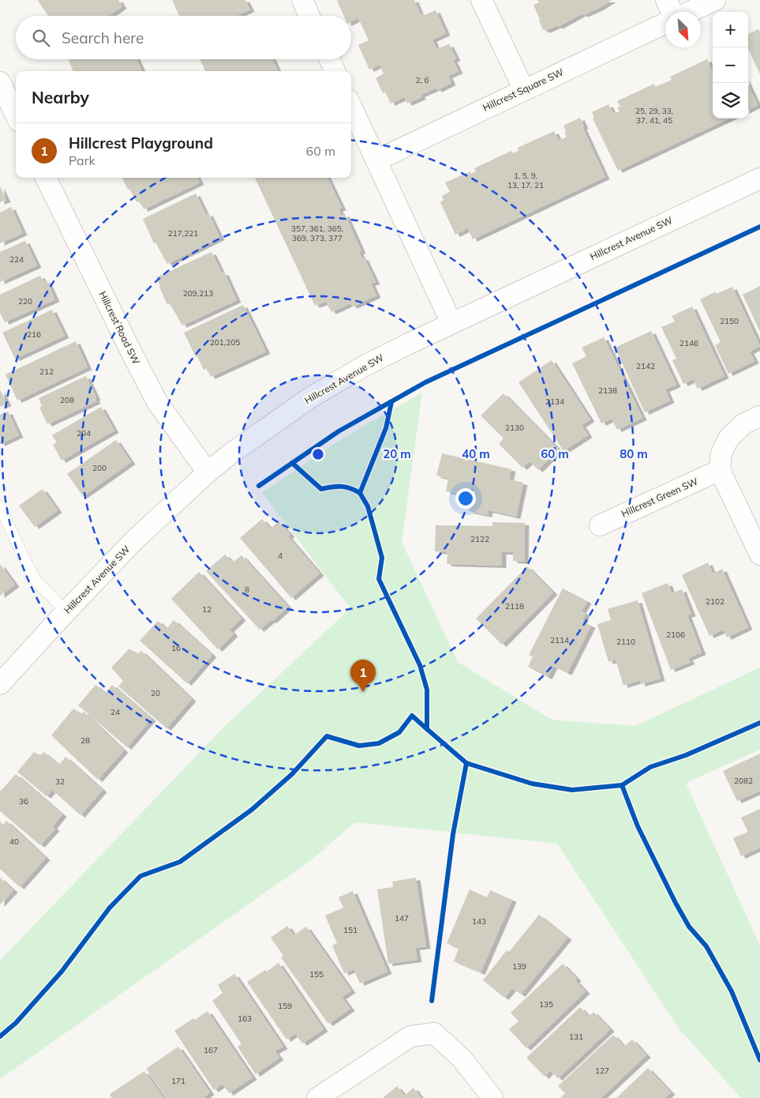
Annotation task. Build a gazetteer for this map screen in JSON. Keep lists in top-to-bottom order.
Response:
{
  "streets": {
    "street": [
      "Hillcrest Square SW",
      "Hillcrest Avenue SW",
      "Hillcrest Road SW",
      "Hillcrest Green SW"
    ]
  },
  "crossings": [
    ["Hillcrest Avenue SW", "Hillcrest Road SW"]
  ],
  "house_numbers": [
    "2, 6",
    "25, 29, 33, 37, 41, 45",
    "1, 5, 9, 13, 17, 21",
    "357, 361, 365, 369, 373, 377",
    "217,221",
    "224",
    "209,213",
    "220",
    "2150",
    "216",
    "201,205",
    "2146",
    "2142",
    "212",
    "2138",
    "208",
    "2134",
    "2130",
    "204",
    "200",
    "2122",
    "4",
    "8",
    "2102",
    "2118",
    "12",
    "2106",
    "2114",
    "2110",
    "16",
    "20",
    "24",
    "28",
    "2082",
    "32",
    "36",
    "40",
    "147",
    "143",
    "151",
    "139",
    "155",
    "135",
    "159",
    "163",
    "131",
    "167",
    "127",
    "171"
  ],
  "north": "bottom right",
  "page": {
    "map_buttons": ["+", "−"],
    "search": "Search here",
    "heading": "Nearby",
    "list": [
      {
        "mark": "1",
        "name": "Hillcrest Playground",
        "note": "Park",
        "value": "60 m"
      }
    ],
    "pins": "1"
  },
  "rings": [
    "20 m",
    "40 m",
    "60 m",
    "80 m"
  ]
}
